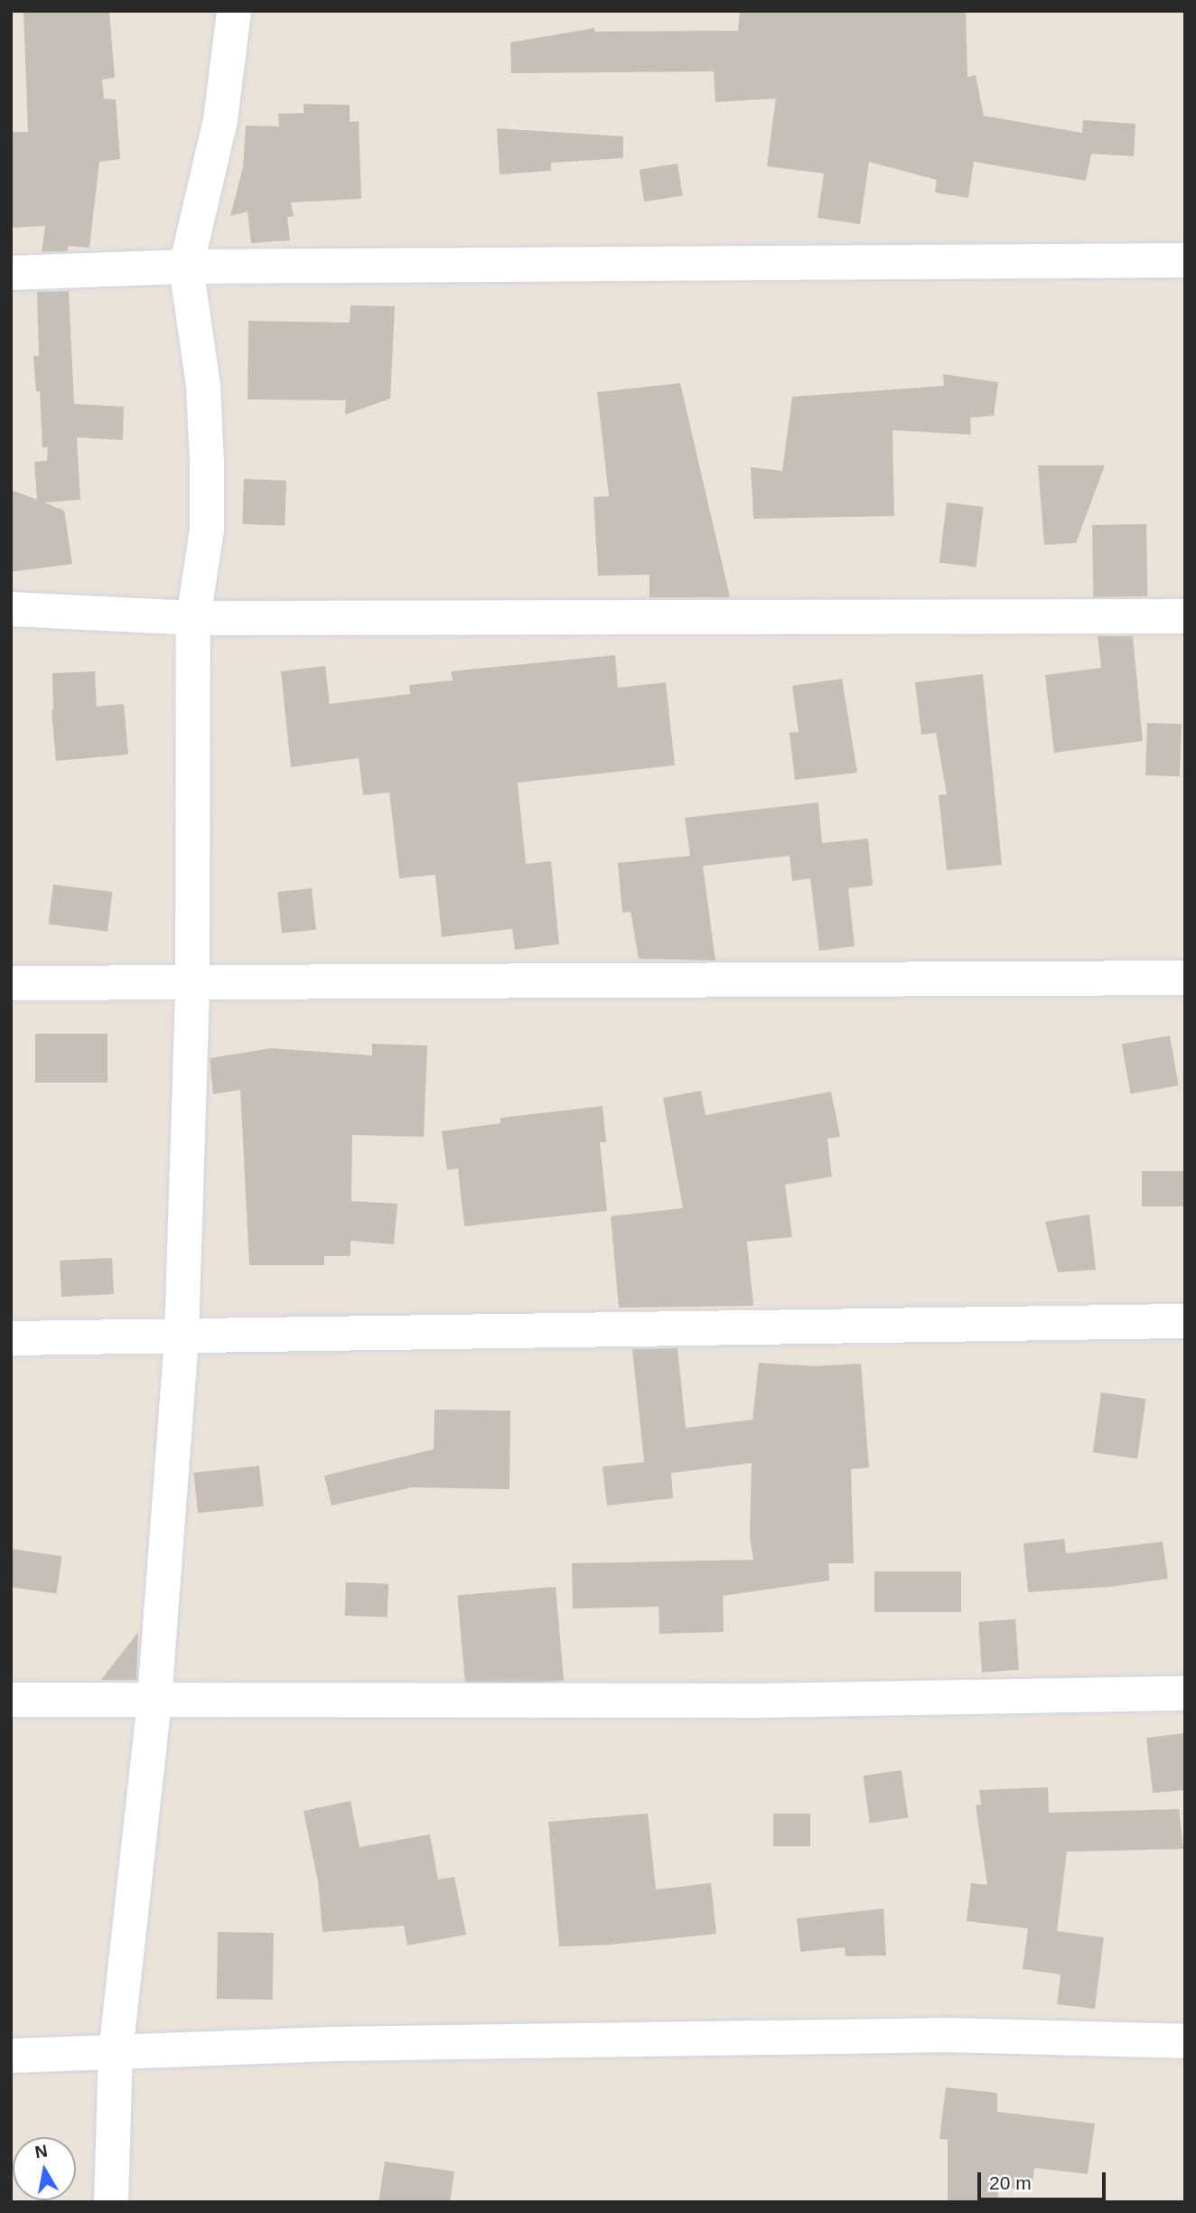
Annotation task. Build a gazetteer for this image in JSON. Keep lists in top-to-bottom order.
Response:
{
  "scale_bar": "20 m",
  "north": "top"
}
